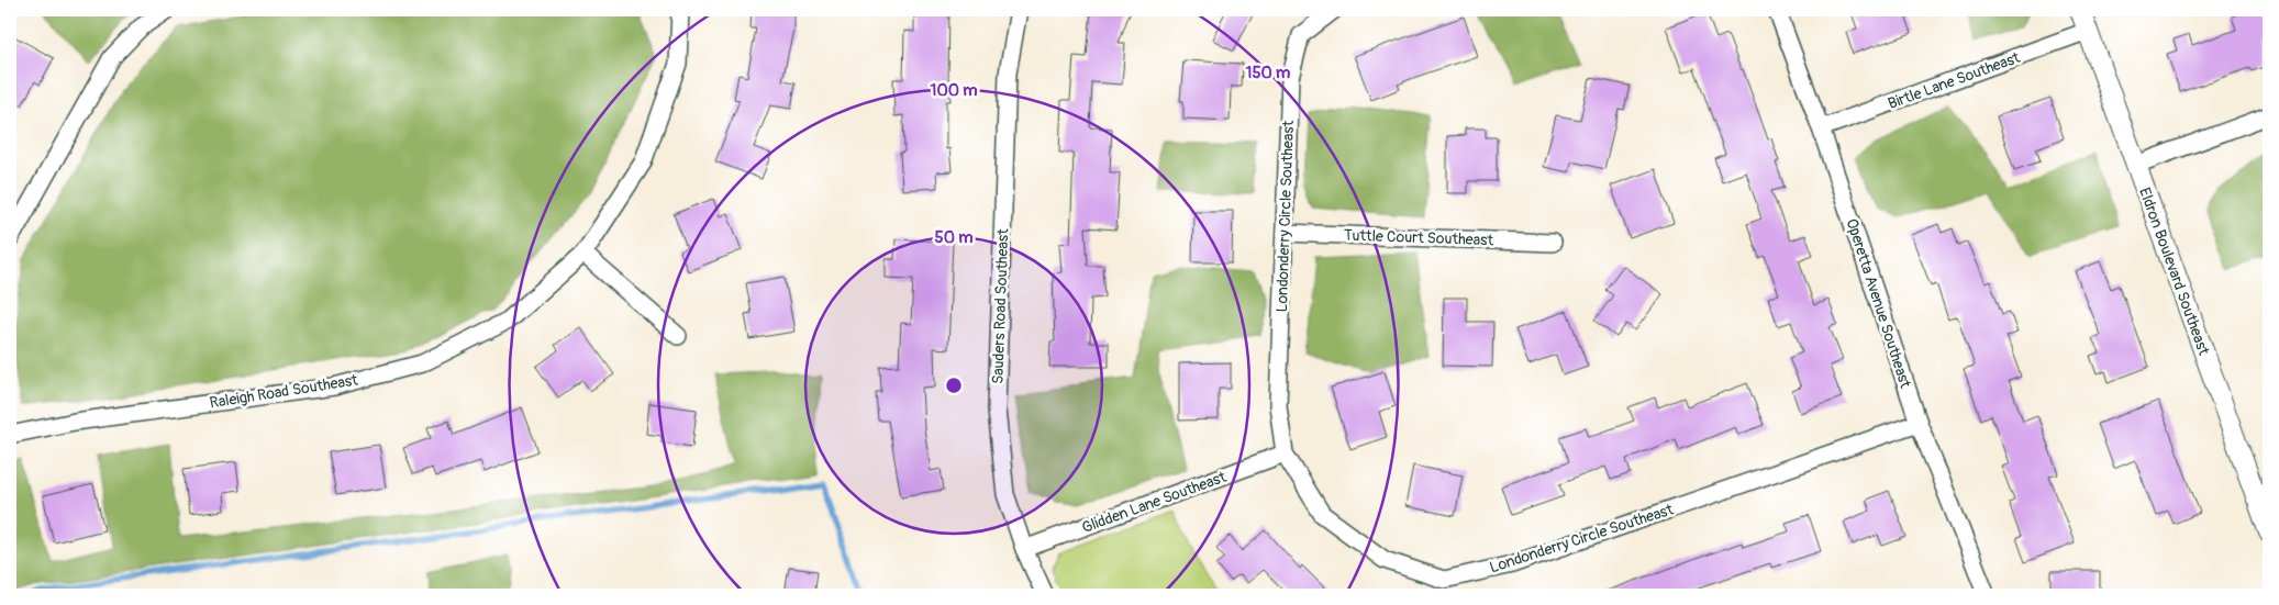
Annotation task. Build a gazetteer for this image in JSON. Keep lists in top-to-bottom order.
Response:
{
  "streets": {
    "street": [
      "Birtle Lane Southeast",
      "Londonderry Circle Southeast",
      "Tuttle Court Southeast",
      "Eldron Boulevard Southeast",
      "Operetta Avenue Southeast",
      "Sauders Road Southeast",
      "Raleigh Road Southeast",
      "Glidden Lane Southeast"
    ]
  },
  "crossings": [
    ["Birtle Lane Southeast", "Eldron Boulevard Southeast"],
    ["Birtle Lane Southeast", "Operetta Avenue Southeast"],
    ["Londonderry Circle Southeast", "Tuttle Court Southeast"],
    ["Londonderry Circle Southeast", "Operetta Avenue Southeast"],
    ["Londonderry Circle Southeast", "Glidden Lane Southeast"],
    ["Sauders Road Southeast", "Glidden Lane Southeast"]
  ],
  "rings": ["150 m", "100 m", "50 m"]
}
